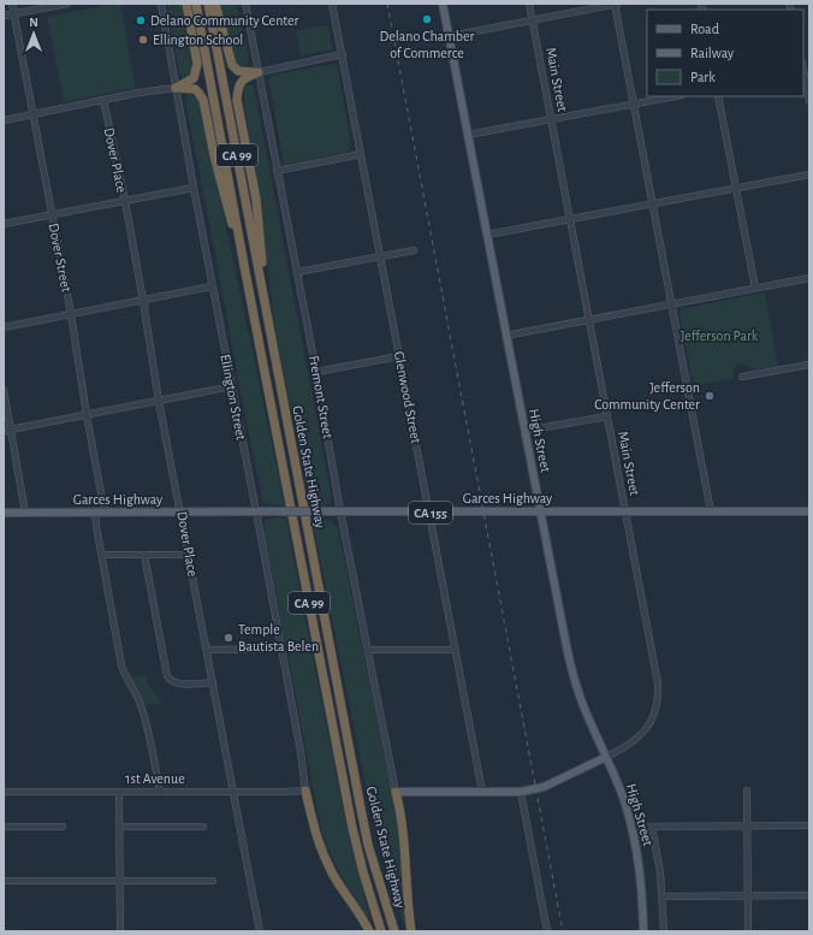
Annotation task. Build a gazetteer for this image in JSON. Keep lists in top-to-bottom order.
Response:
{
  "streets": {
    "highway": ["CA 99", "Golden State Highway"],
    "main road": [
      "Main Street",
      "High Street",
      "Garces Highway",
      "CA 155"
    ],
    "street": [
      "Dover Place",
      "Dover Street",
      "Ellington Street",
      "Fremont Street",
      "Glenwood Street",
      "1st Avenue"
    ]
  },
  "crossings": [
    ["Main Street", "High Street"],
    ["Main Street", "Garces Highway"],
    ["Dover Place", "Garces Highway"],
    ["Dover Place", "1st Avenue"],
    ["Dover Street", "Garces Highway"],
    ["Ellington Street", "Garces Highway"],
    ["Ellington Street", "1st Avenue"],
    ["Fremont Street", "Garces Highway"],
    ["Glenwood Street", "Garces Highway"],
    ["High Street", "Garces Highway"]
  ],
  "parks": ["Jefferson Park"],
  "places": [
    "Delano Chamber of Commerce",
    "Delano Community Center",
    "Ellington School",
    "Jefferson Community Center",
    "Temple Bautista Belen"
  ],
  "legend": ["Road", "Railway", "Park"],
  "north": "top"
}
